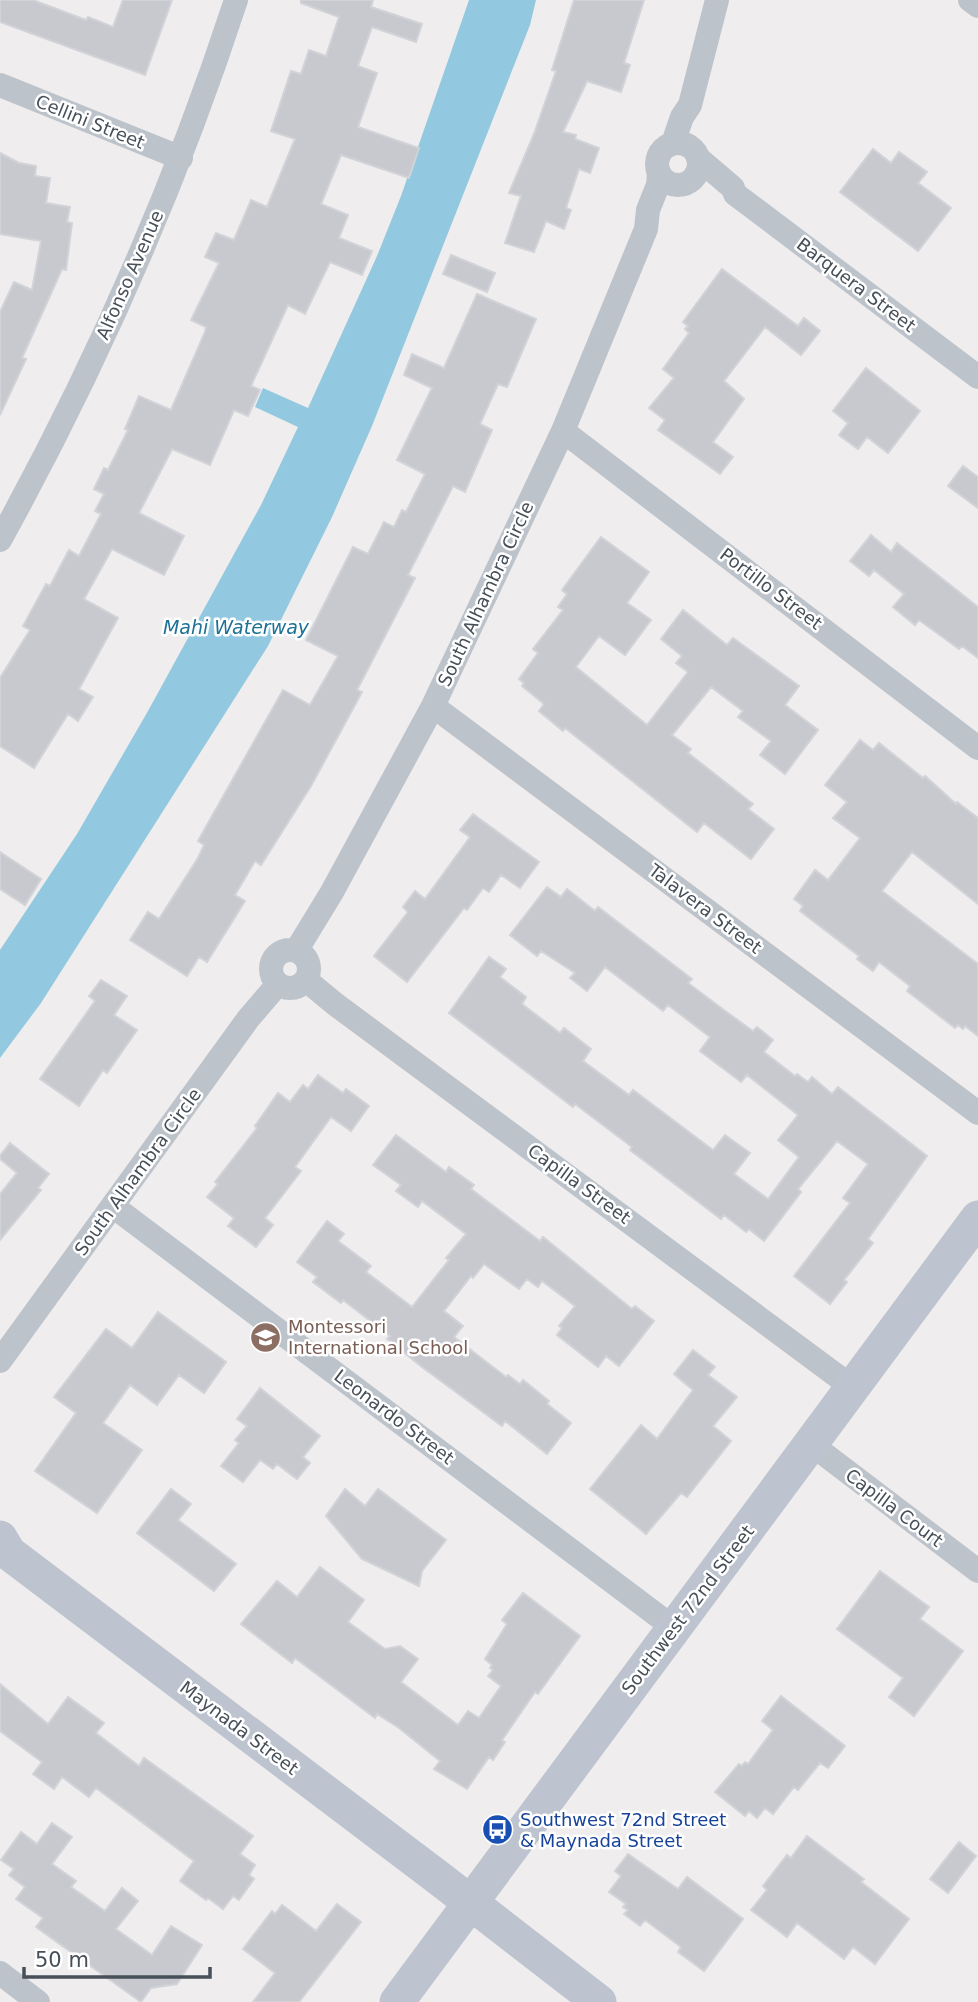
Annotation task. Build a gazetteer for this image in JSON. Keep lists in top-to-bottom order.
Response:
{
  "streets": {
    "main road": ["Southwest 72nd Street", "Maynada Street"],
    "street": [
      "Cellini Street",
      "Alfonso Avenue",
      "Barquera Street",
      "Portillo Street",
      "South Alhambra Circle",
      "Talavera Street",
      "Capilla Street",
      "Leonardo Street",
      "Capilla Court"
    ]
  },
  "crossings": [
    ["Cellini Street", "Alfonso Avenue"],
    ["Barquera Street", "South Alhambra Circle"],
    ["Portillo Street", "South Alhambra Circle"],
    ["South Alhambra Circle", "Talavera Street"],
    ["South Alhambra Circle", "Capilla Street"],
    ["South Alhambra Circle", "Leonardo Street"],
    ["Capilla Street", "Southwest 72nd Street"],
    ["Leonardo Street", "Southwest 72nd Street"],
    ["Capilla Court", "Southwest 72nd Street"],
    ["Southwest 72nd Street", "Maynada Street"]
  ],
  "water": ["Mahi Waterway"],
  "places": {
    "school or university": ["Montessori International School"],
    "bus stop": ["Southwest 72nd Street & Maynada Street"]
  },
  "scale_bar": "50 m"
}
